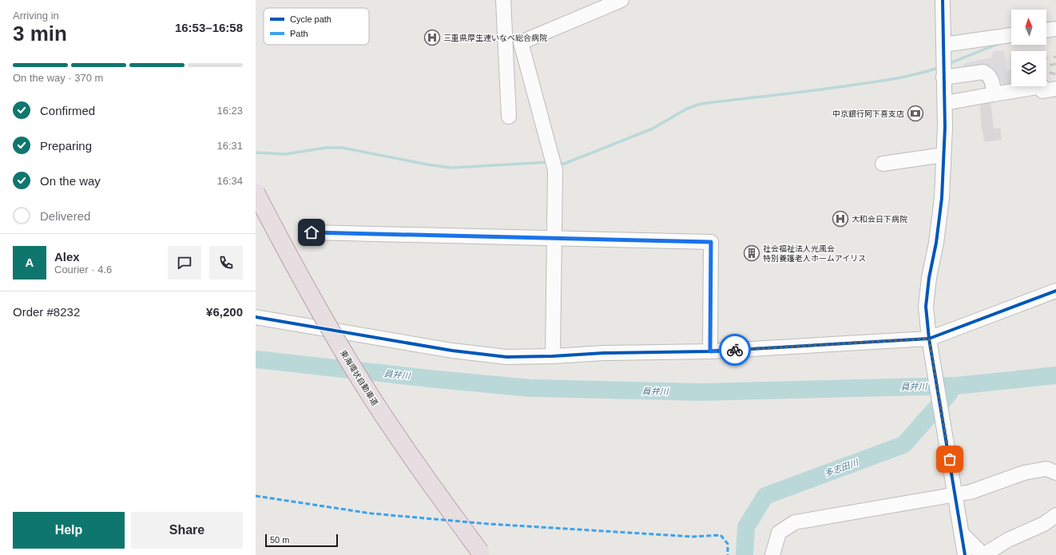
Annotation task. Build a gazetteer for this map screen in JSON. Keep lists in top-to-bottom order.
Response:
{
  "streets": {
    "highway": ["東海環状自動車道"]
  },
  "water": ["員弁川", "多志田川"],
  "places": {
    "hospital": ["三重県厚生連いなべ総合病院", "大和会日下病院"],
    "bank": ["中京銀行阿下喜支店"],
    "building": ["社会福祉法人光風会 特別養護老人ホームアイリス"]
  },
  "legend": ["Cycle path", "Path"],
  "scale_bar": "50 m",
  "north": "top",
  "page": {
    "heading": ["3 min", "Arriving in", "16:53–16:58"],
    "panel": [
      "Alex",
      "Courier · 4.6",
      "Order #8232",
      "¥6,200"
    ],
    "bar": "On the way · 370 m",
    "list": [
      ["Confirmed", "16:23"],
      ["Preparing", "16:31"],
      ["On the way", "16:34"],
      "Delivered"
    ],
    "round": "A",
    "buttons": ["Help", "Share"],
    "scale": "50 m"
  }
}
